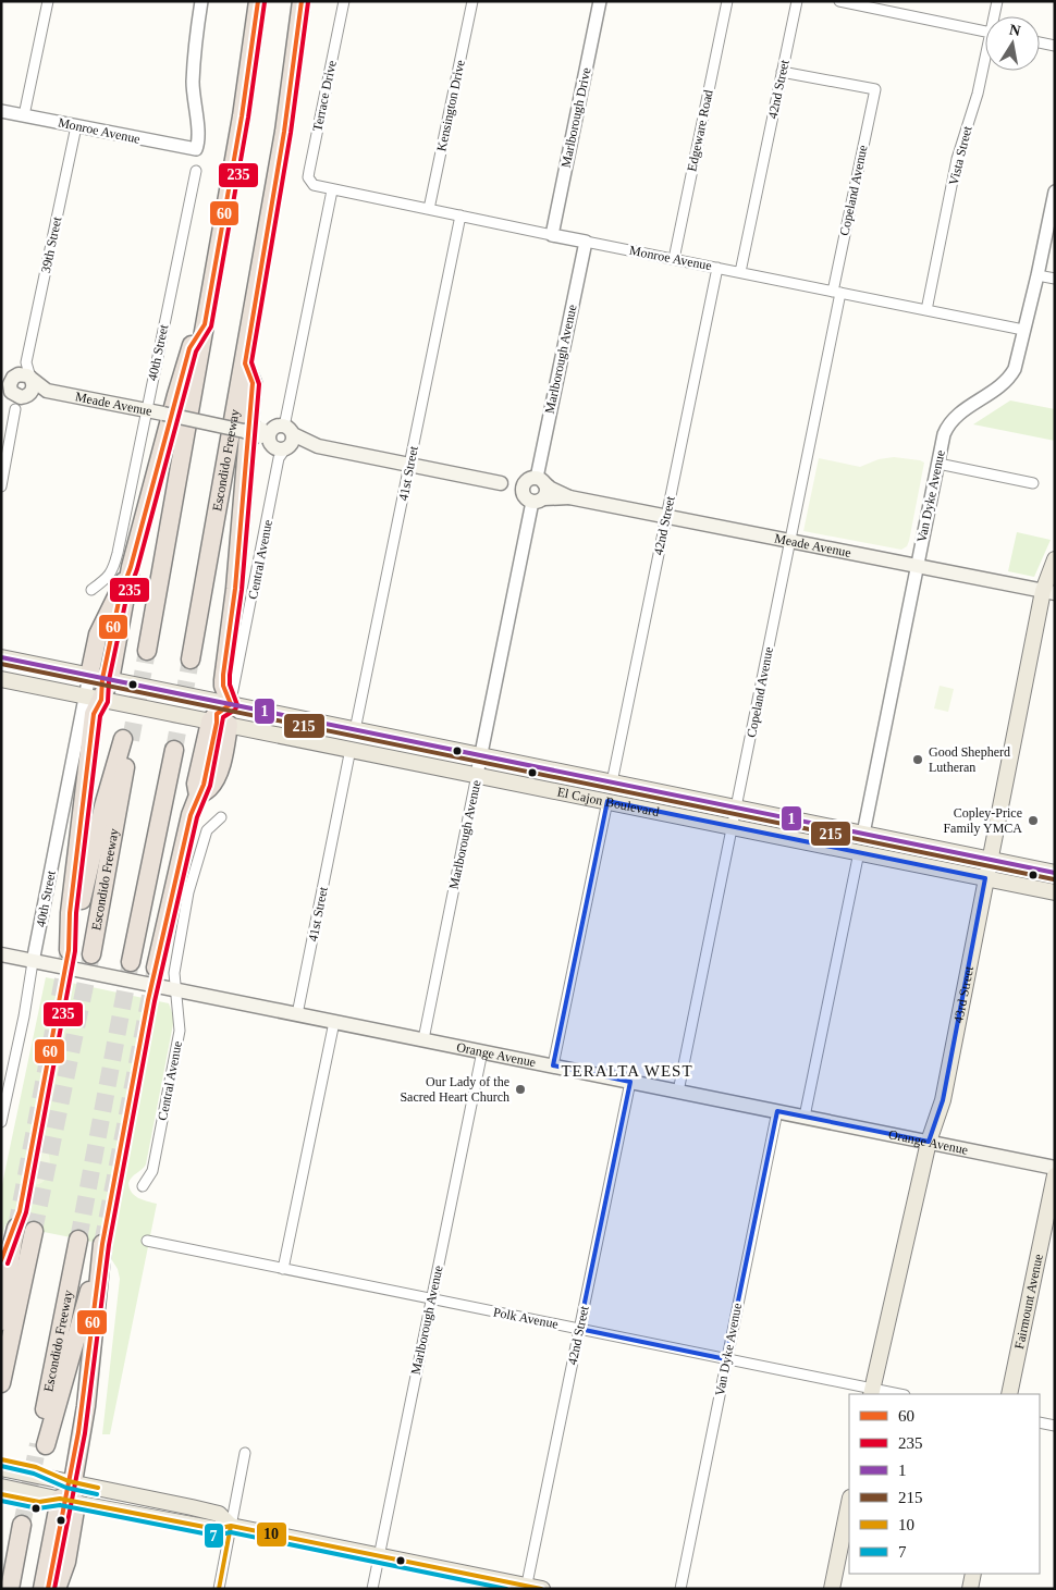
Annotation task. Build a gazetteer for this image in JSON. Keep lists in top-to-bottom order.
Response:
{
  "streets": {
    "highway": ["Escondido Freeway"],
    "main road": [
      "Meade Avenue",
      "El Cajon Boulevard",
      "43rd Street",
      "Orange Avenue",
      "Fairmount Avenue"
    ],
    "street": [
      "42nd Street",
      "Terrace Drive",
      "Kensington Drive",
      "Marlborough Drive",
      "Monroe Avenue",
      "Edgeware Road",
      "Vista Street",
      "Copeland Avenue",
      "39th Street",
      "40th Street",
      "Marlborough Avenue",
      "41st Street",
      "Van Dyke Avenue",
      "Central Avenue",
      "Polk Avenue"
    ]
  },
  "crossings": [
    ["42nd Street", "Monroe Avenue"],
    ["42nd Street", "Copeland Avenue"],
    ["42nd Street", "Meade Avenue"],
    ["42nd Street", "El Cajon Boulevard"],
    ["42nd Street", "Orange Avenue"],
    ["42nd Street", "Polk Avenue"],
    ["Terrace Drive", "Monroe Avenue"],
    ["Kensington Drive", "Monroe Avenue"],
    ["Marlborough Drive", "Monroe Avenue"],
    ["Monroe Avenue", "Edgeware Road"],
    ["Monroe Avenue", "Vista Street"],
    ["Monroe Avenue", "Copeland Avenue"],
    ["Monroe Avenue", "39th Street"],
    ["Monroe Avenue", "Marlborough Avenue"],
    ["Monroe Avenue", "41st Street"],
    ["Monroe Avenue", "Van Dyke Avenue"],
    ["Copeland Avenue", "Meade Avenue"],
    ["Copeland Avenue", "El Cajon Boulevard"],
    ["Copeland Avenue", "Orange Avenue"],
    ["39th Street", "Meade Avenue"],
    ["40th Street", "Meade Avenue"],
    ["40th Street", "Escondido Freeway"],
    ["40th Street", "El Cajon Boulevard"],
    ["40th Street", "Orange Avenue"],
    ["Marlborough Avenue", "Meade Avenue"],
    ["Marlborough Avenue", "El Cajon Boulevard"],
    ["Marlborough Avenue", "Orange Avenue"],
    ["Marlborough Avenue", "Polk Avenue"],
    ["Meade Avenue", "Van Dyke Avenue"],
    ["Meade Avenue", "Central Avenue"],
    ["Meade Avenue", "43rd Street"],
    ["Escondido Freeway", "El Cajon Boulevard"],
    ["41st Street", "El Cajon Boulevard"],
    ["41st Street", "Orange Avenue"],
    ["Van Dyke Avenue", "El Cajon Boulevard"],
    ["Van Dyke Avenue", "Orange Avenue"],
    ["Van Dyke Avenue", "Polk Avenue"],
    ["Central Avenue", "El Cajon Boulevard"],
    ["Central Avenue", "Orange Avenue"],
    ["El Cajon Boulevard", "43rd Street"],
    ["43rd Street", "Orange Avenue"],
    ["43rd Street", "Polk Avenue"]
  ],
  "districts": ["TERALTA WEST"],
  "places": ["Good Shepherd Lutheran", "Copley-Price Family YMCA", "Our Lady of the Sacred Heart Church"],
  "lines": [
    "transit line 60",
    "transit line 235",
    "transit line 1",
    "transit line 215",
    "transit line 10",
    "transit line 7"
  ],
  "legend": [
    "60",
    "235",
    "1",
    "215",
    "10",
    "7"
  ],
  "north": "top"
}
